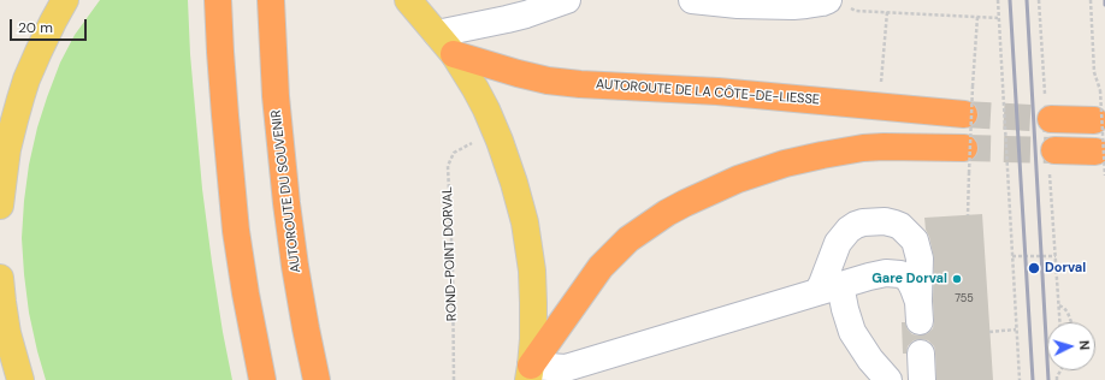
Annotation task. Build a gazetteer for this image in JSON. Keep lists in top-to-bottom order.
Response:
{
  "streets": {
    "highway": ["AUTOROUTE DE LA CÔTE-DE-LIESSE", "AUTOROUTE DU SOUVENIR"],
    "path": ["ROND-POINT DORVAL"]
  },
  "places": ["Dorval", "Gare Dorval"],
  "house_numbers": ["755"],
  "scale_bar": "20 m",
  "north": "right"
}
